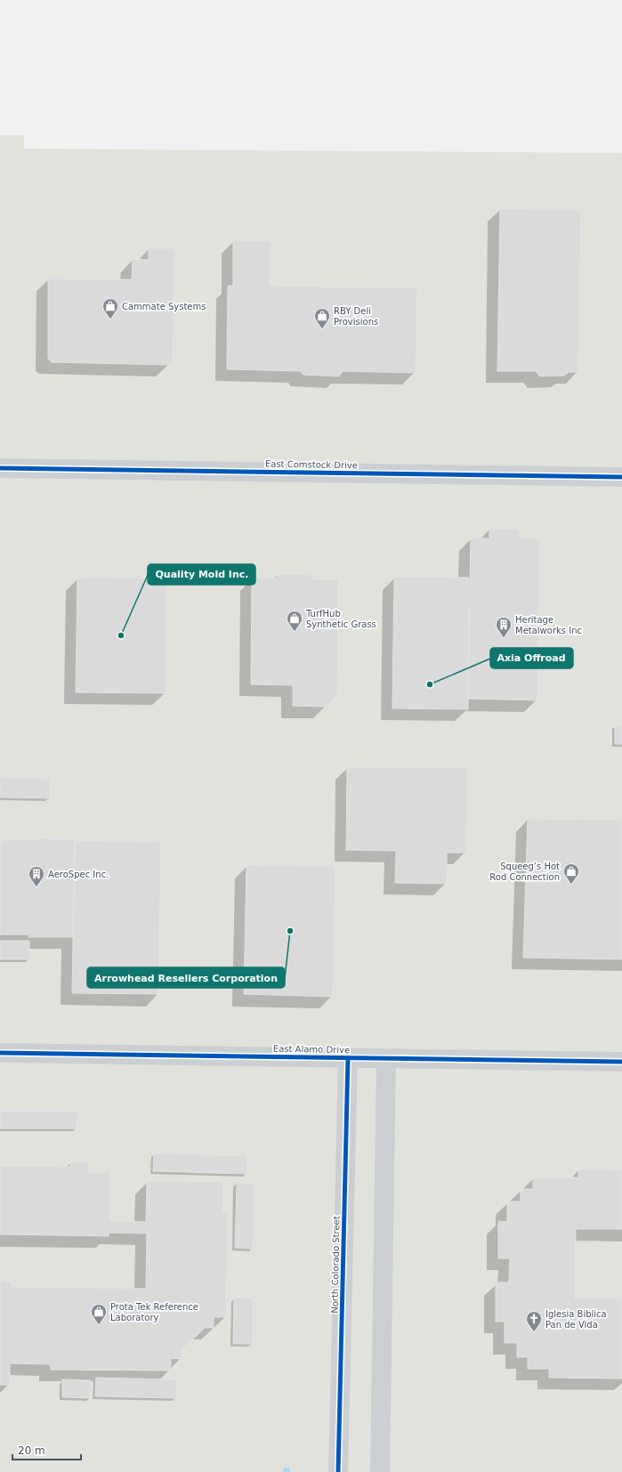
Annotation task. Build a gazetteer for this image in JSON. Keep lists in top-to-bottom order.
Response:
{
  "streets": {
    "street": ["East Comstock Drive", "East Alamo Drive", "North Colorado Street"]
  },
  "crossings": [
    ["East Alamo Drive", "North Colorado Street"]
  ],
  "places": {
    "shop": [
      "Cammate Systems",
      "RBY Deli Provisions",
      "TurfHub Synthetic Grass",
      "Squeeg’s Hot Rod Connection",
      "Prota Tek Reference Laboratory"
    ],
    "other": ["Quality Mold Inc.", "Axia Offroad", "Arrowhead Resellers Corporation"],
    "building": ["Heritage Metalworks Inc", "AeroSpec Inc."],
    "church": ["Iglesia Biblica Pan de Vida"]
  },
  "scale_bar": "20 m"
}
